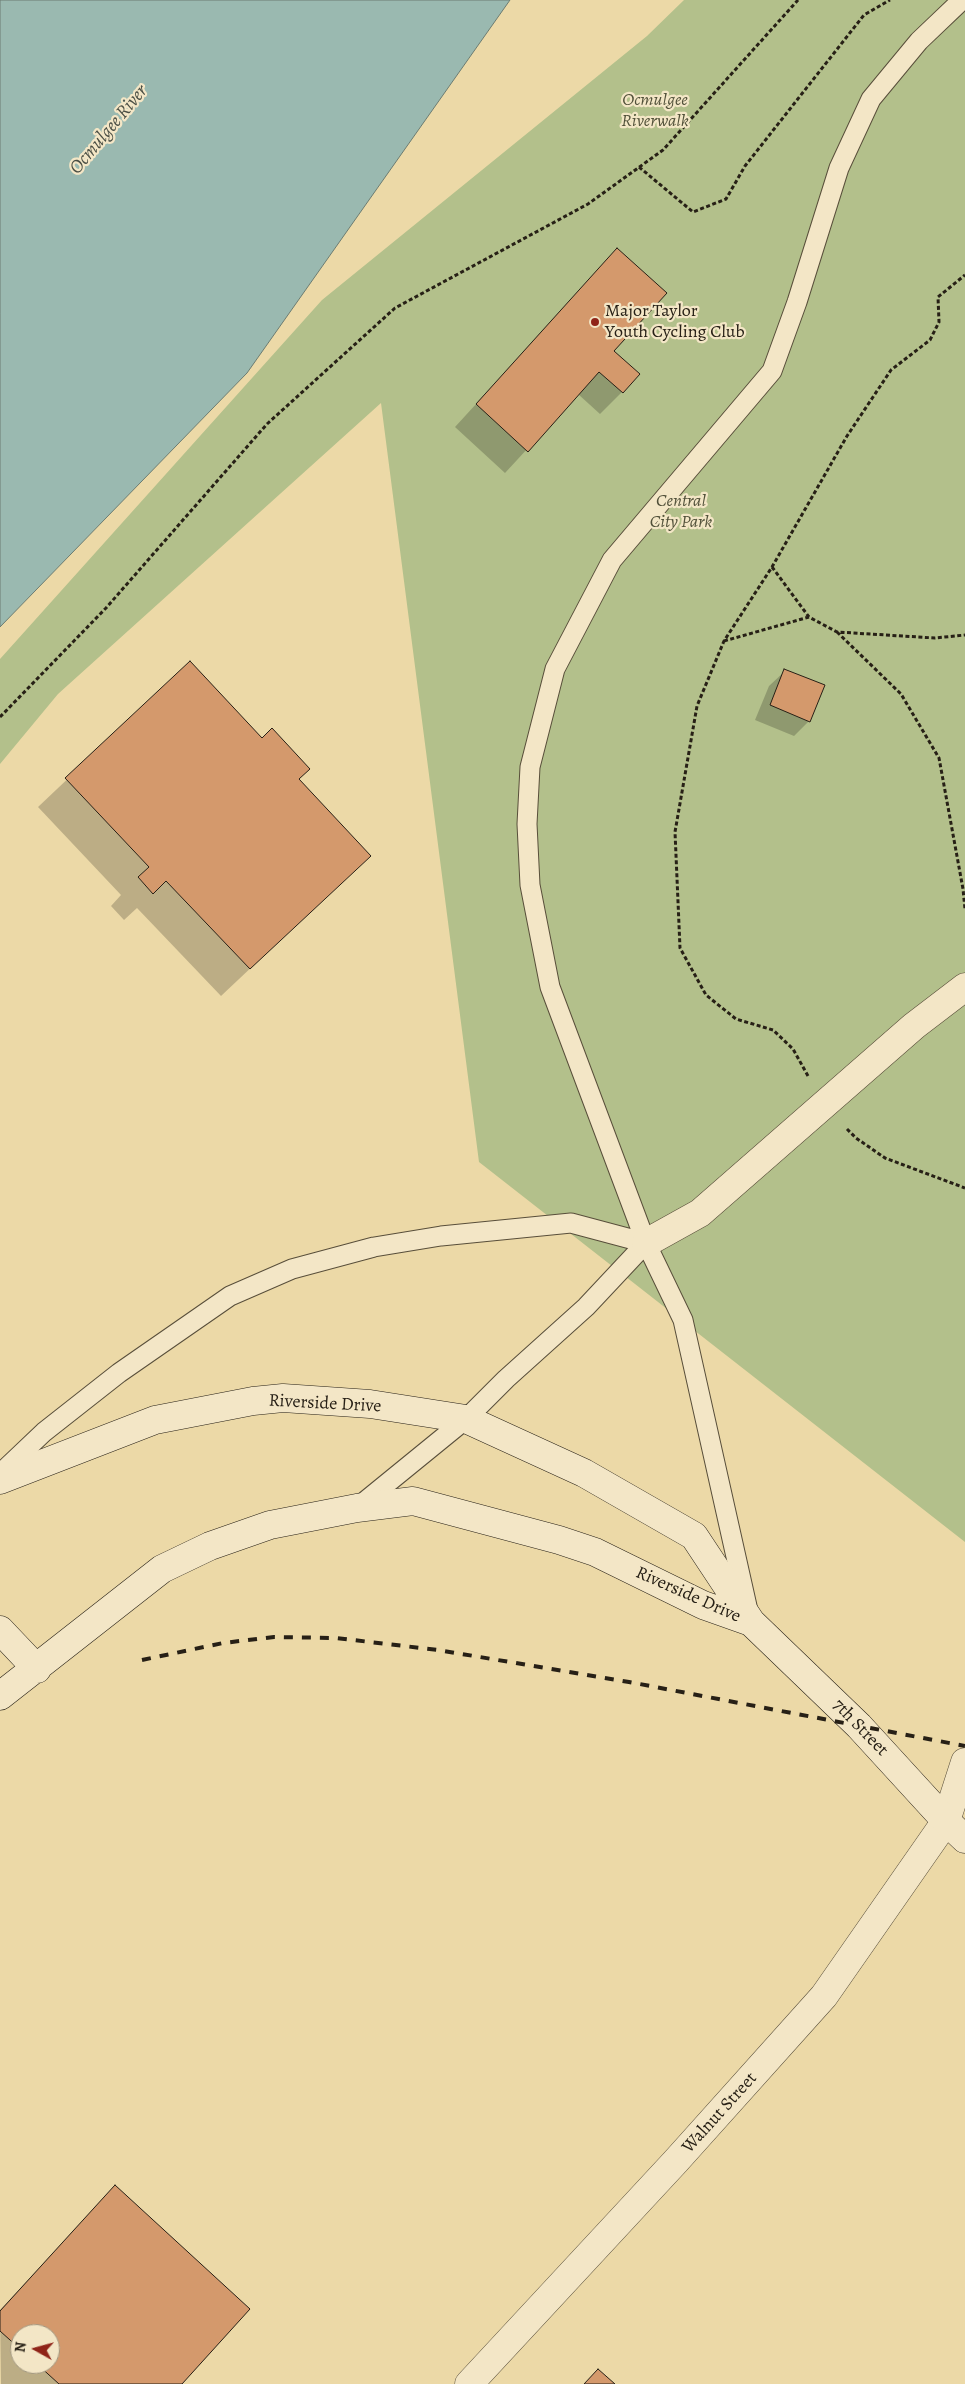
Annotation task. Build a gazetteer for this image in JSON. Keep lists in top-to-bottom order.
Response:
{
  "streets": {
    "street": ["Riverside Drive", "7th Street", "Walnut Street"]
  },
  "crossings": [
    ["Riverside Drive", "7th Street"],
    ["7th Street", "Walnut Street"]
  ],
  "water": ["Ocmulgee River"],
  "parks": ["Ocmulgee Riverwalk", "Central City Park"],
  "places": ["Major Taylor Youth Cycling Club"],
  "north": "left"
}
